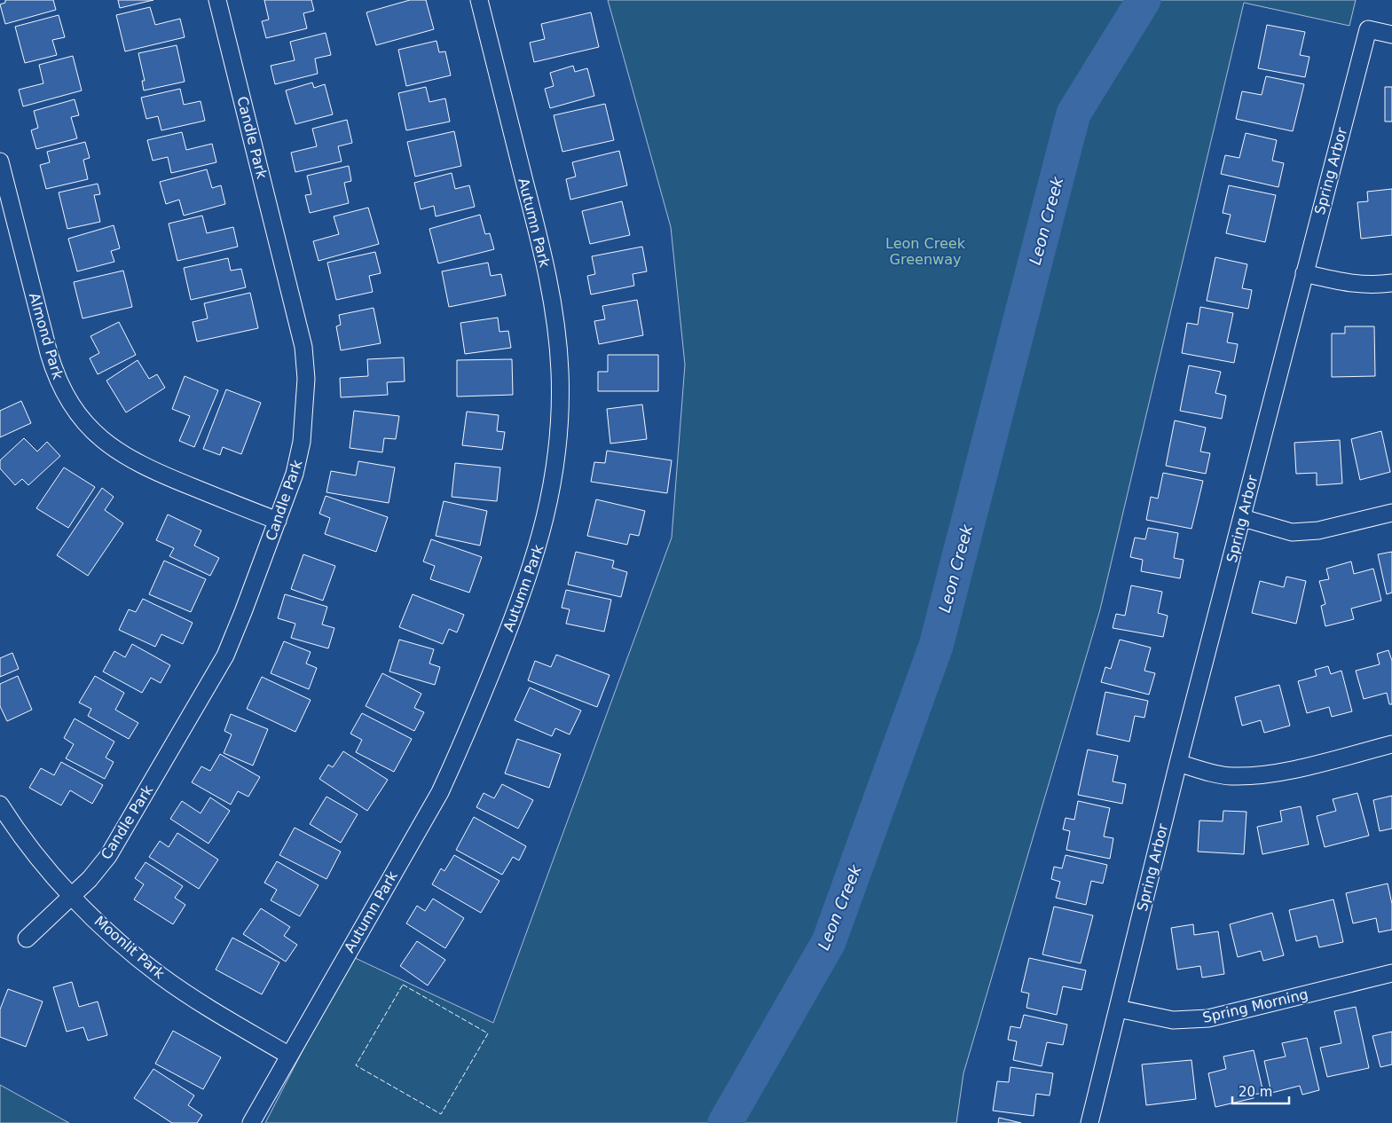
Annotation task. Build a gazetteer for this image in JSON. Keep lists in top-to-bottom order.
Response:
{
  "streets": {
    "street": [
      "Candle Park",
      "Spring Arbor",
      "Autumn Park",
      "Almond Park",
      "Moonlit Park",
      "Spring Morning"
    ]
  },
  "crossings": [
    ["Candle Park", "Almond Park"],
    ["Candle Park", "Moonlit Park"],
    ["Spring Arbor", "Spring Morning"],
    ["Autumn Park", "Moonlit Park"]
  ],
  "water": ["Leon Creek"],
  "parks": ["Leon Creek Greenway"],
  "scale_bar": "20 m"
}
